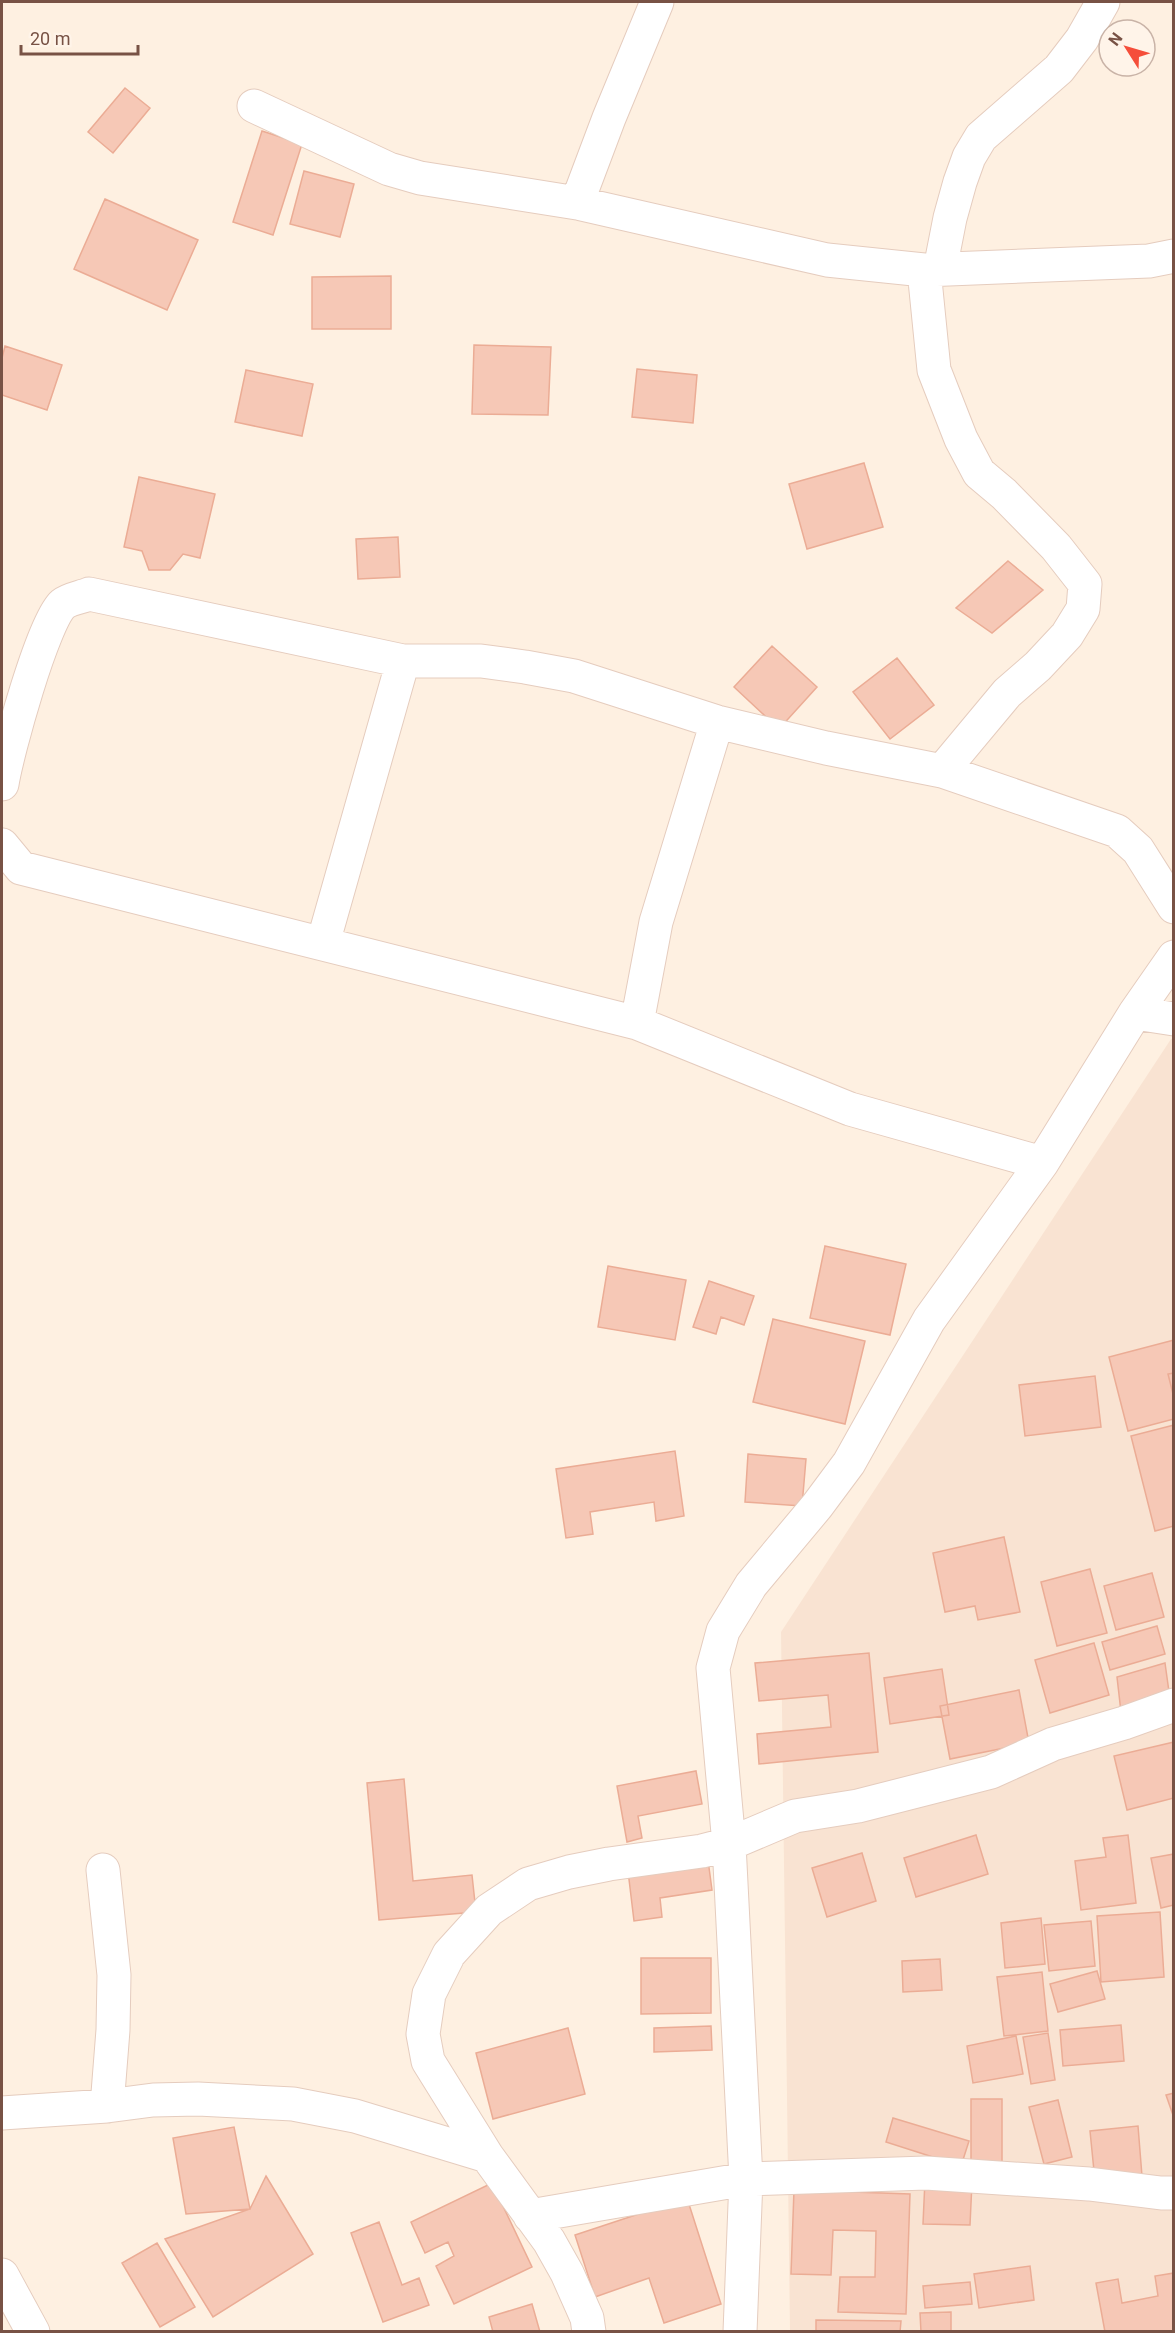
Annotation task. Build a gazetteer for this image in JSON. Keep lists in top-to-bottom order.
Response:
{
  "scale_bar": "20 m",
  "north": "top left"
}
